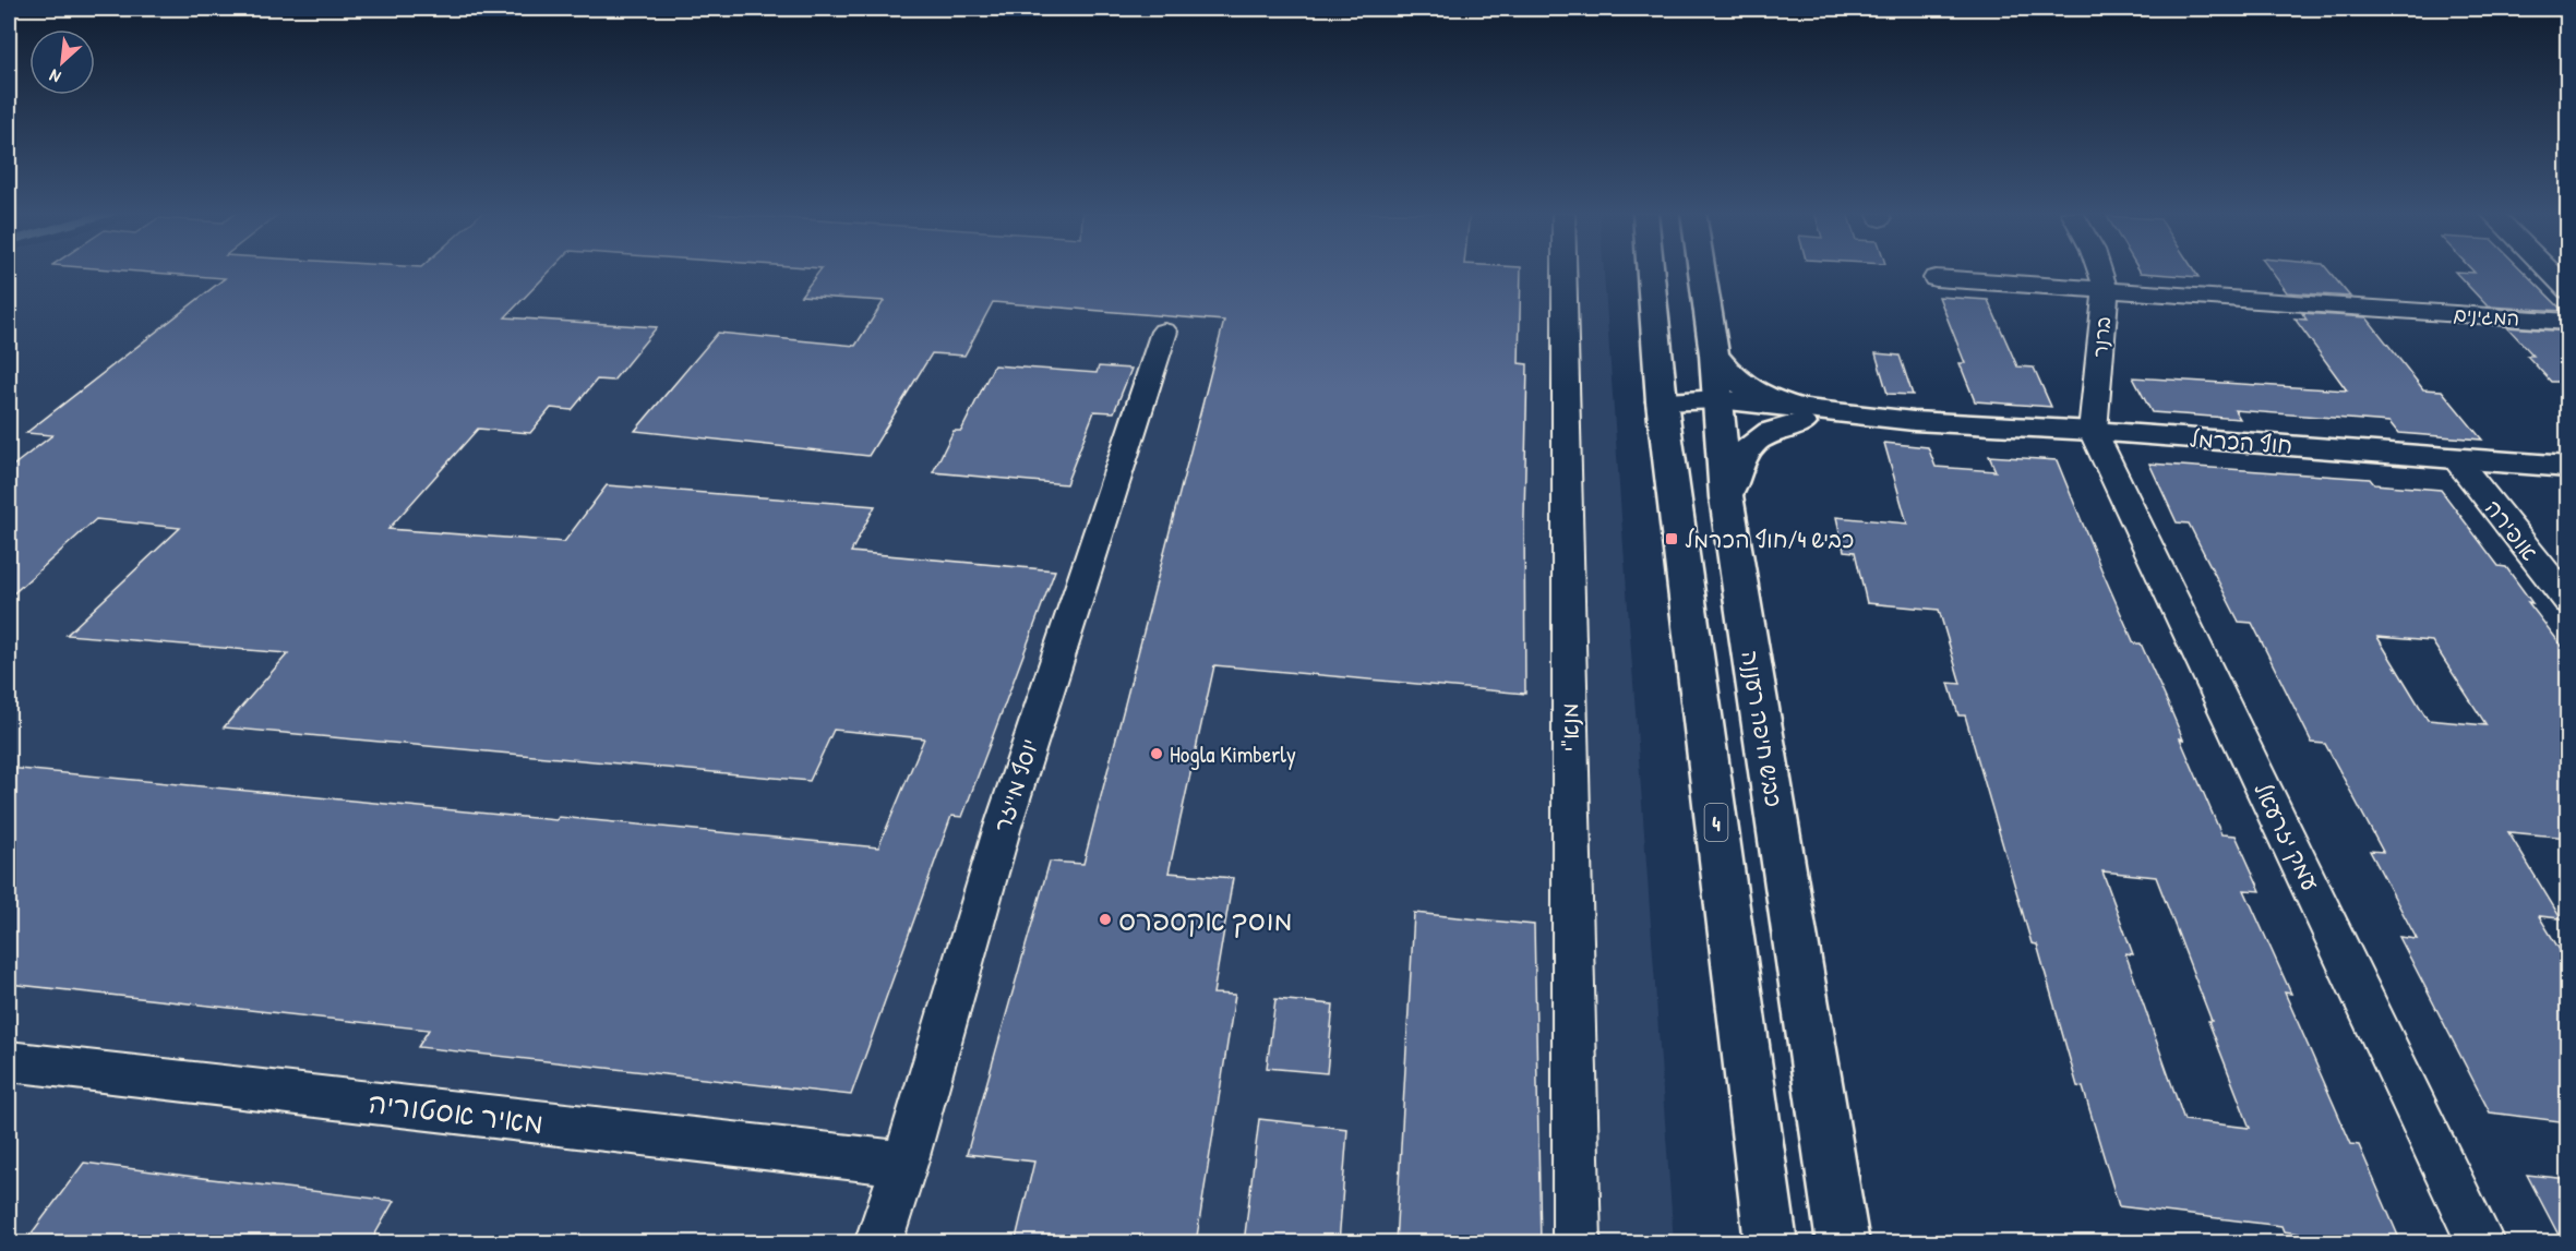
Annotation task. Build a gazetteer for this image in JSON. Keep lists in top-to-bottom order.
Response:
{
  "streets": {
    "main road": ["חוף הכרמל", "כביש חיפה רעננה", "4"],
    "street": [
      "המגינים",
      "ברנר",
      "אופירה",
      "מנא\"י",
      "יוסף מייזר",
      "עמק יזרעאל",
      "מאיר אסטוריה"
    ]
  },
  "crossings": [
    ["המגינים", "ברנר"],
    ["ברנר", "חוף הכרמל"],
    ["ברנר", "עמק יזרעאל"],
    ["חוף הכרמל", "אופירה"],
    ["חוף הכרמל", "כביש חיפה רעננה"],
    ["חוף הכרמל", "4"],
    ["חוף הכרמל", "עמק יזרעאל"],
    ["יוסף מייזר", "מאיר אסטוריה"]
  ],
  "places": {
    "transit": ["כביש 4/חוף הכרמל"],
    "other": ["Hogla Kimberly", "מוסך אקספרס"]
  },
  "north": "bottom left"
}
